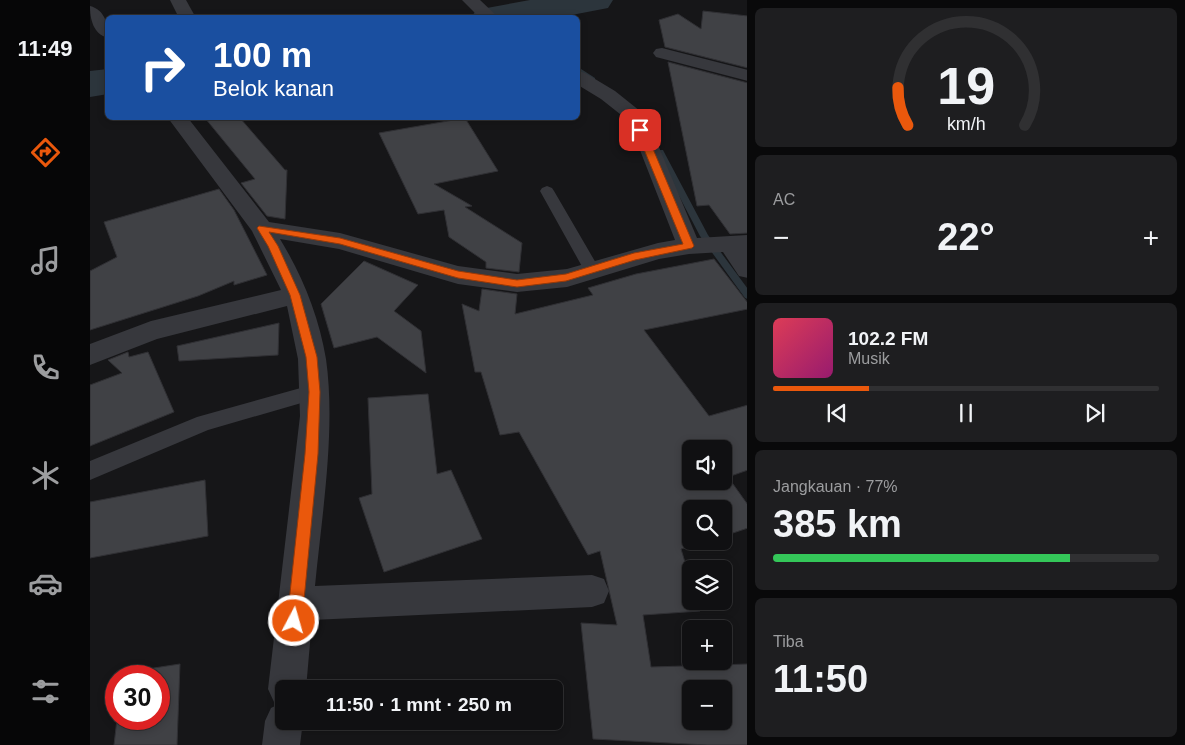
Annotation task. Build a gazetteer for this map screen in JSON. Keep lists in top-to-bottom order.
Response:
{
  "page": {
    "tabs": "11:49",
    "turn": ["100 m", "Belok kanan"],
    "tile": [
      "AC",
      ["Jangkauan · 77%", "385 km"],
      ["Tiba", "11:50"]
    ],
    "heat": ["−", "22°", "+"],
    "song": ["102.2 FM", "Musik"],
    "map_buttons": ["+", "−"],
    "limit": "30",
    "trip": "11:50 · 1 mnt · 250 m",
    "gauge": ["19", "km/h"]
  }
}
